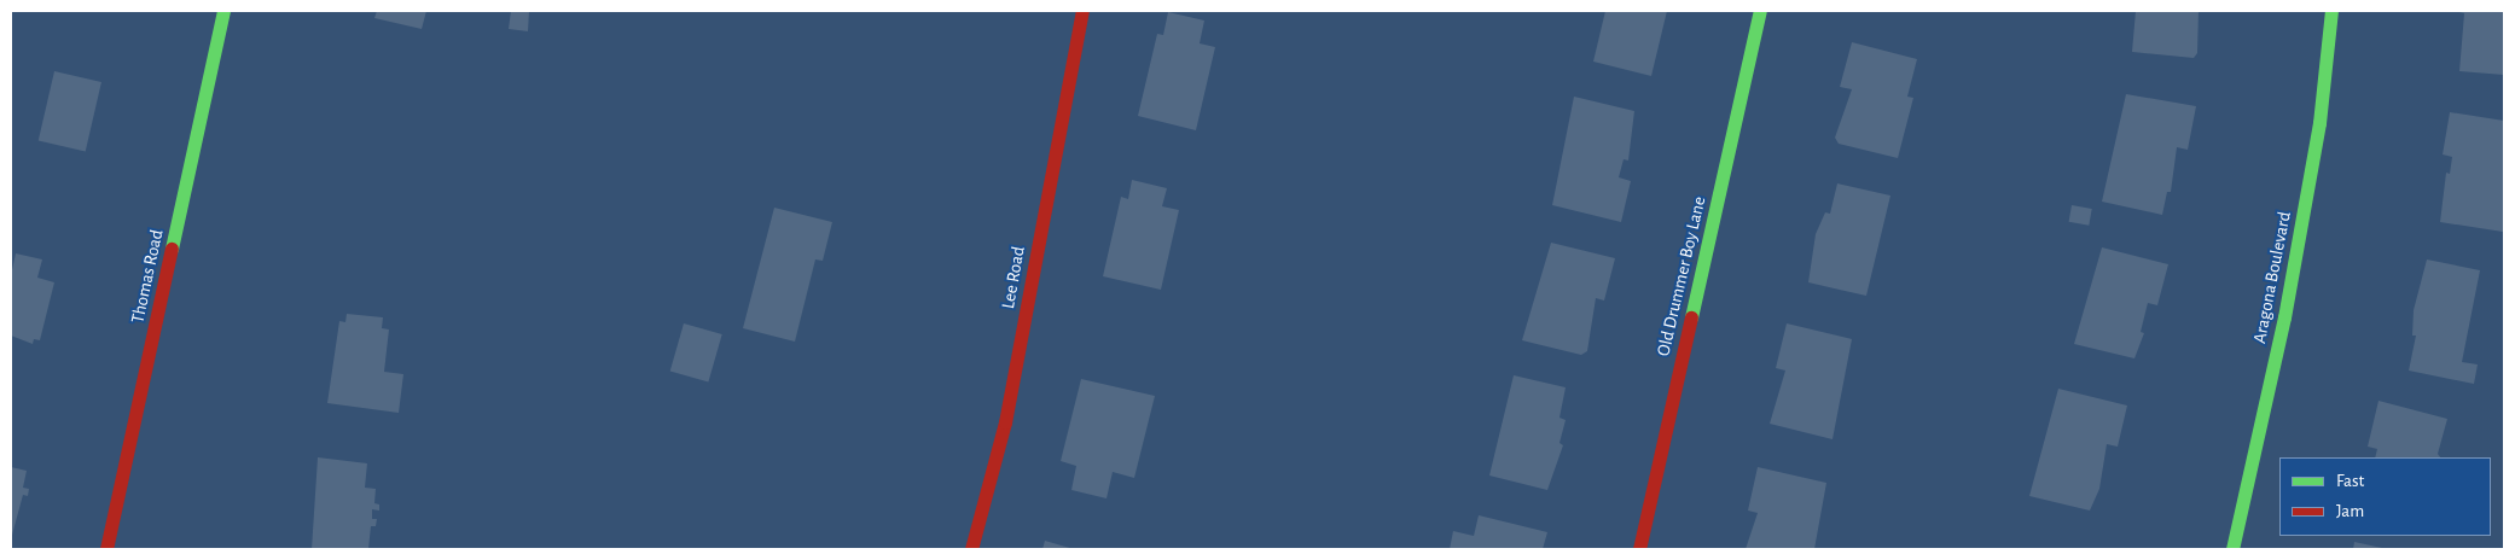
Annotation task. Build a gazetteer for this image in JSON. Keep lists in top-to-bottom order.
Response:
{
  "streets": {
    "street": [
      "Thomas Road",
      "Old Drummer Boy Lane",
      "Lee Road",
      "Aragona Boulevard"
    ]
  },
  "legend": ["Fast", "Jam"]
}
